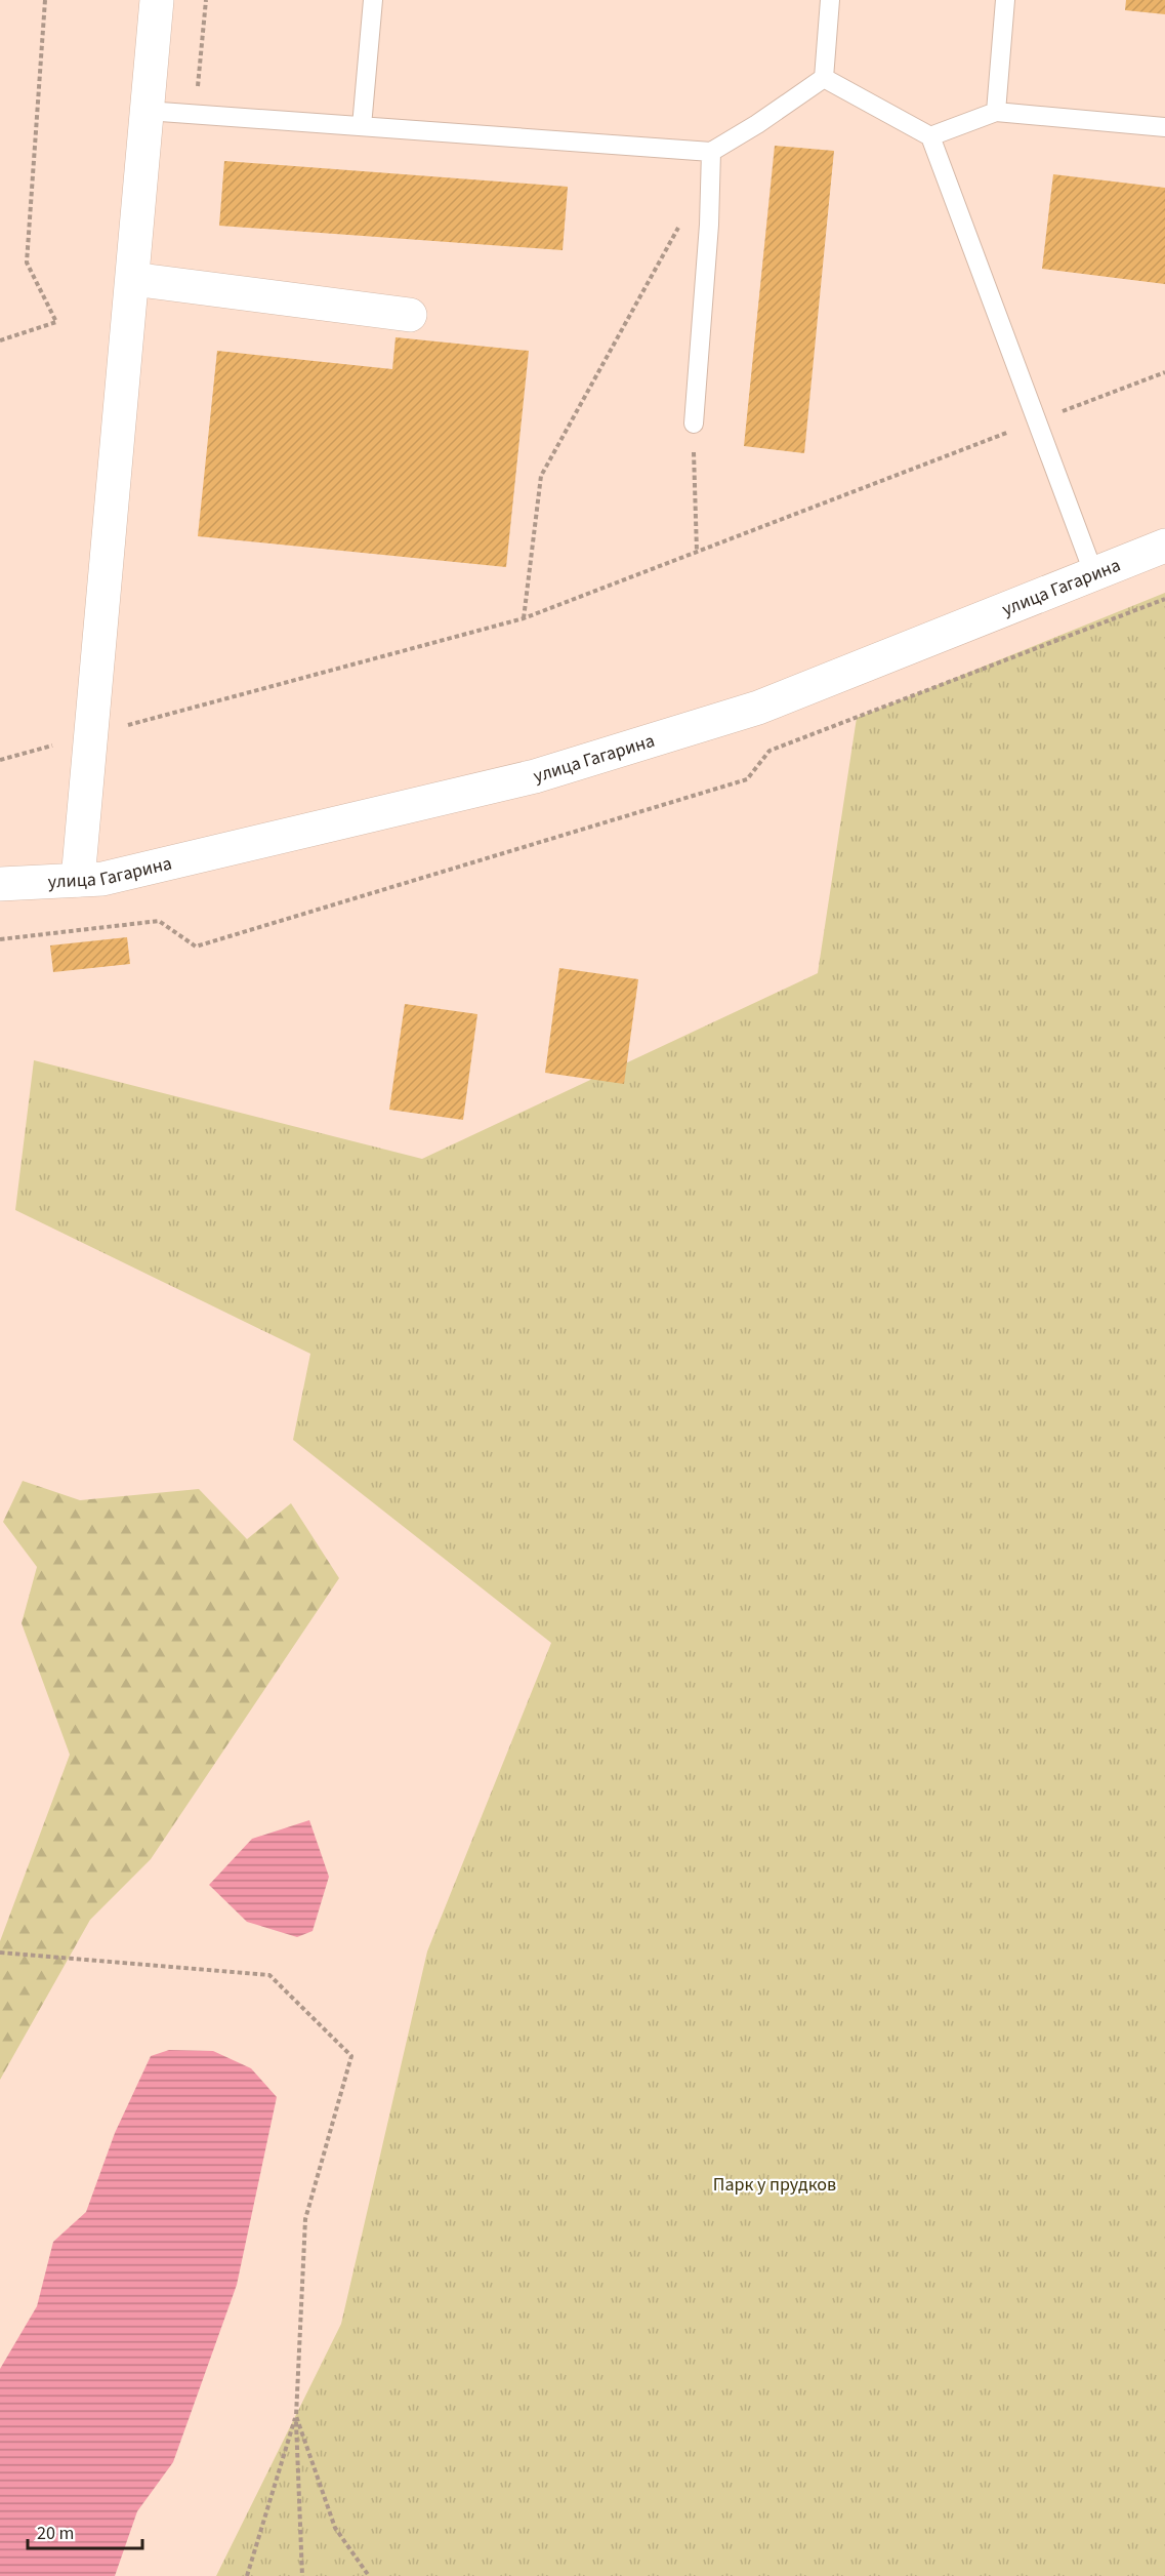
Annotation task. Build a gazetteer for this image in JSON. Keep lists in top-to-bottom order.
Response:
{
  "streets": {
    "street": ["улица Гагарина"]
  },
  "parks": ["Парк у прудков"],
  "scale_bar": "20 m"
}
